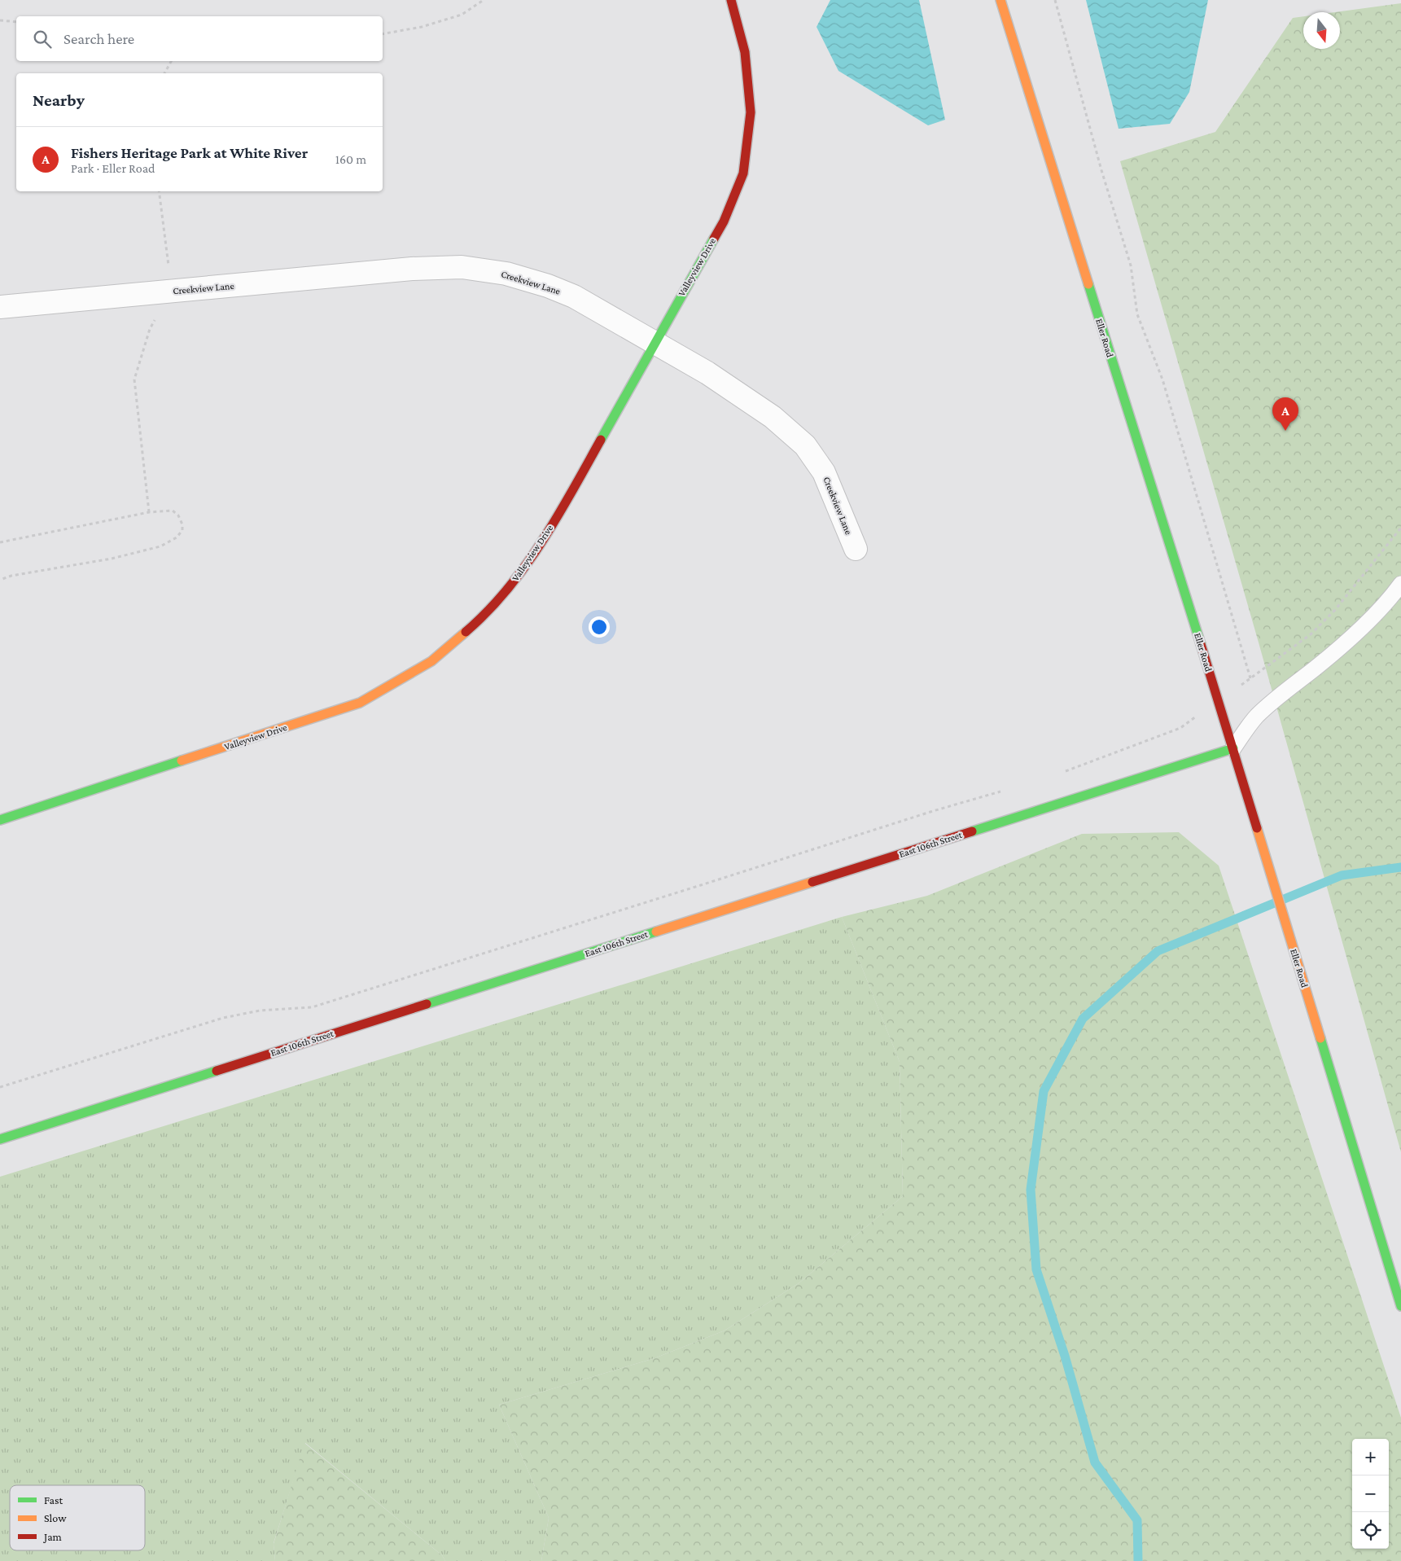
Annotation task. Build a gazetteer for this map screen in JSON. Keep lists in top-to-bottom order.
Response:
{
  "streets": {
    "street": [
      "Valleyview Drive",
      "Creekview Lane",
      "Eller Road",
      "East 106th Street"
    ]
  },
  "crossings": [
    ["Valleyview Drive", "Creekview Lane"],
    ["Eller Road", "East 106th Street"]
  ],
  "legend": ["Fast", "Slow", "Jam"],
  "north": "bottom",
  "page": {
    "search": "Search here",
    "heading": "Nearby",
    "list": [
      {
        "mark": "A",
        "name": "Fishers Heritage Park at White River",
        "note": "Park · Eller Road",
        "value": "160 m"
      }
    ],
    "pins": "A",
    "map_buttons": ["+", "−"]
  }
}
